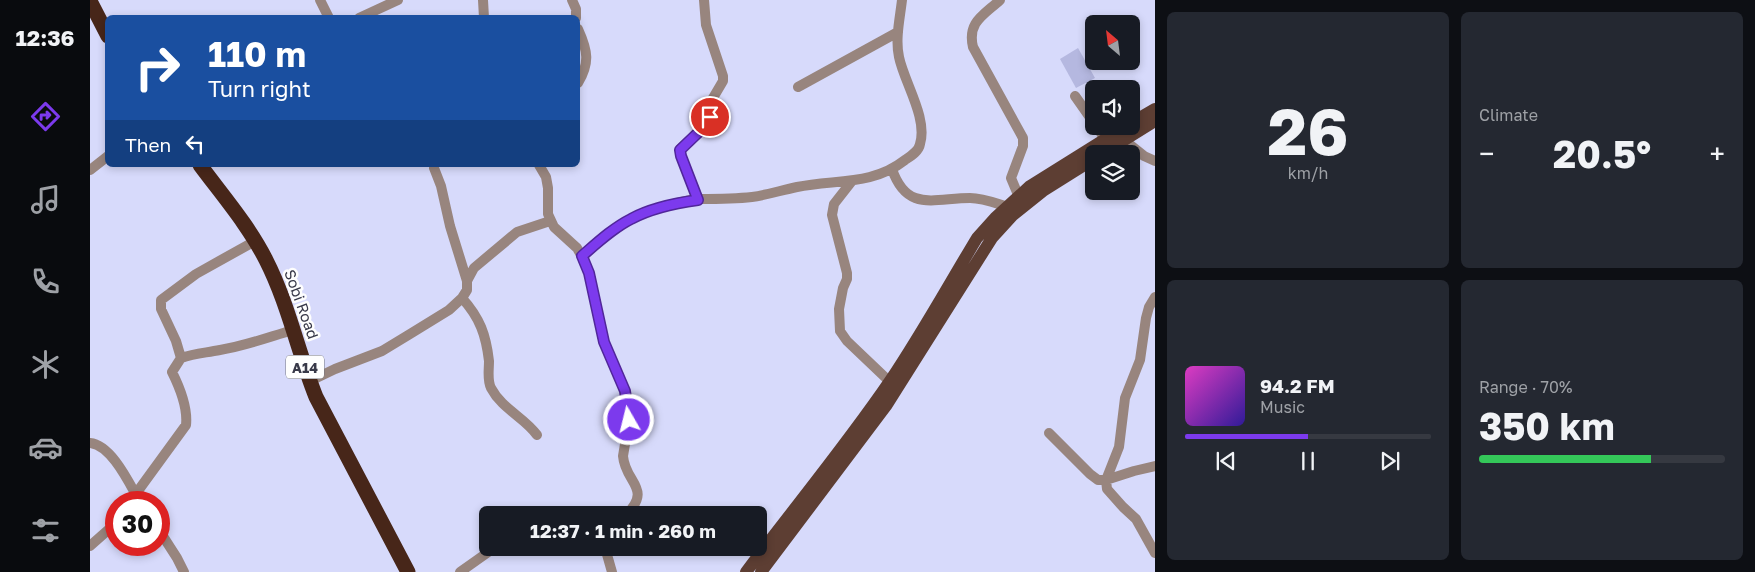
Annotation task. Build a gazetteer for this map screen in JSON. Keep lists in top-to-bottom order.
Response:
{
  "streets": {
    "highway": ["Sobi Road", "A14"]
  },
  "north": "top left",
  "page": {
    "tabs": "12:36",
    "tile": [
      ["26", "km/h"],
      "Climate",
      ["Range · 70%", "350 km"]
    ],
    "turn": ["110 m", "Turn right"],
    "then": "Then",
    "heat": ["−", "20.5°", "+"],
    "song": ["94.2 FM", "Music"],
    "limit": "30",
    "trip": "12:37 · 1 min · 260 m"
  }
}
